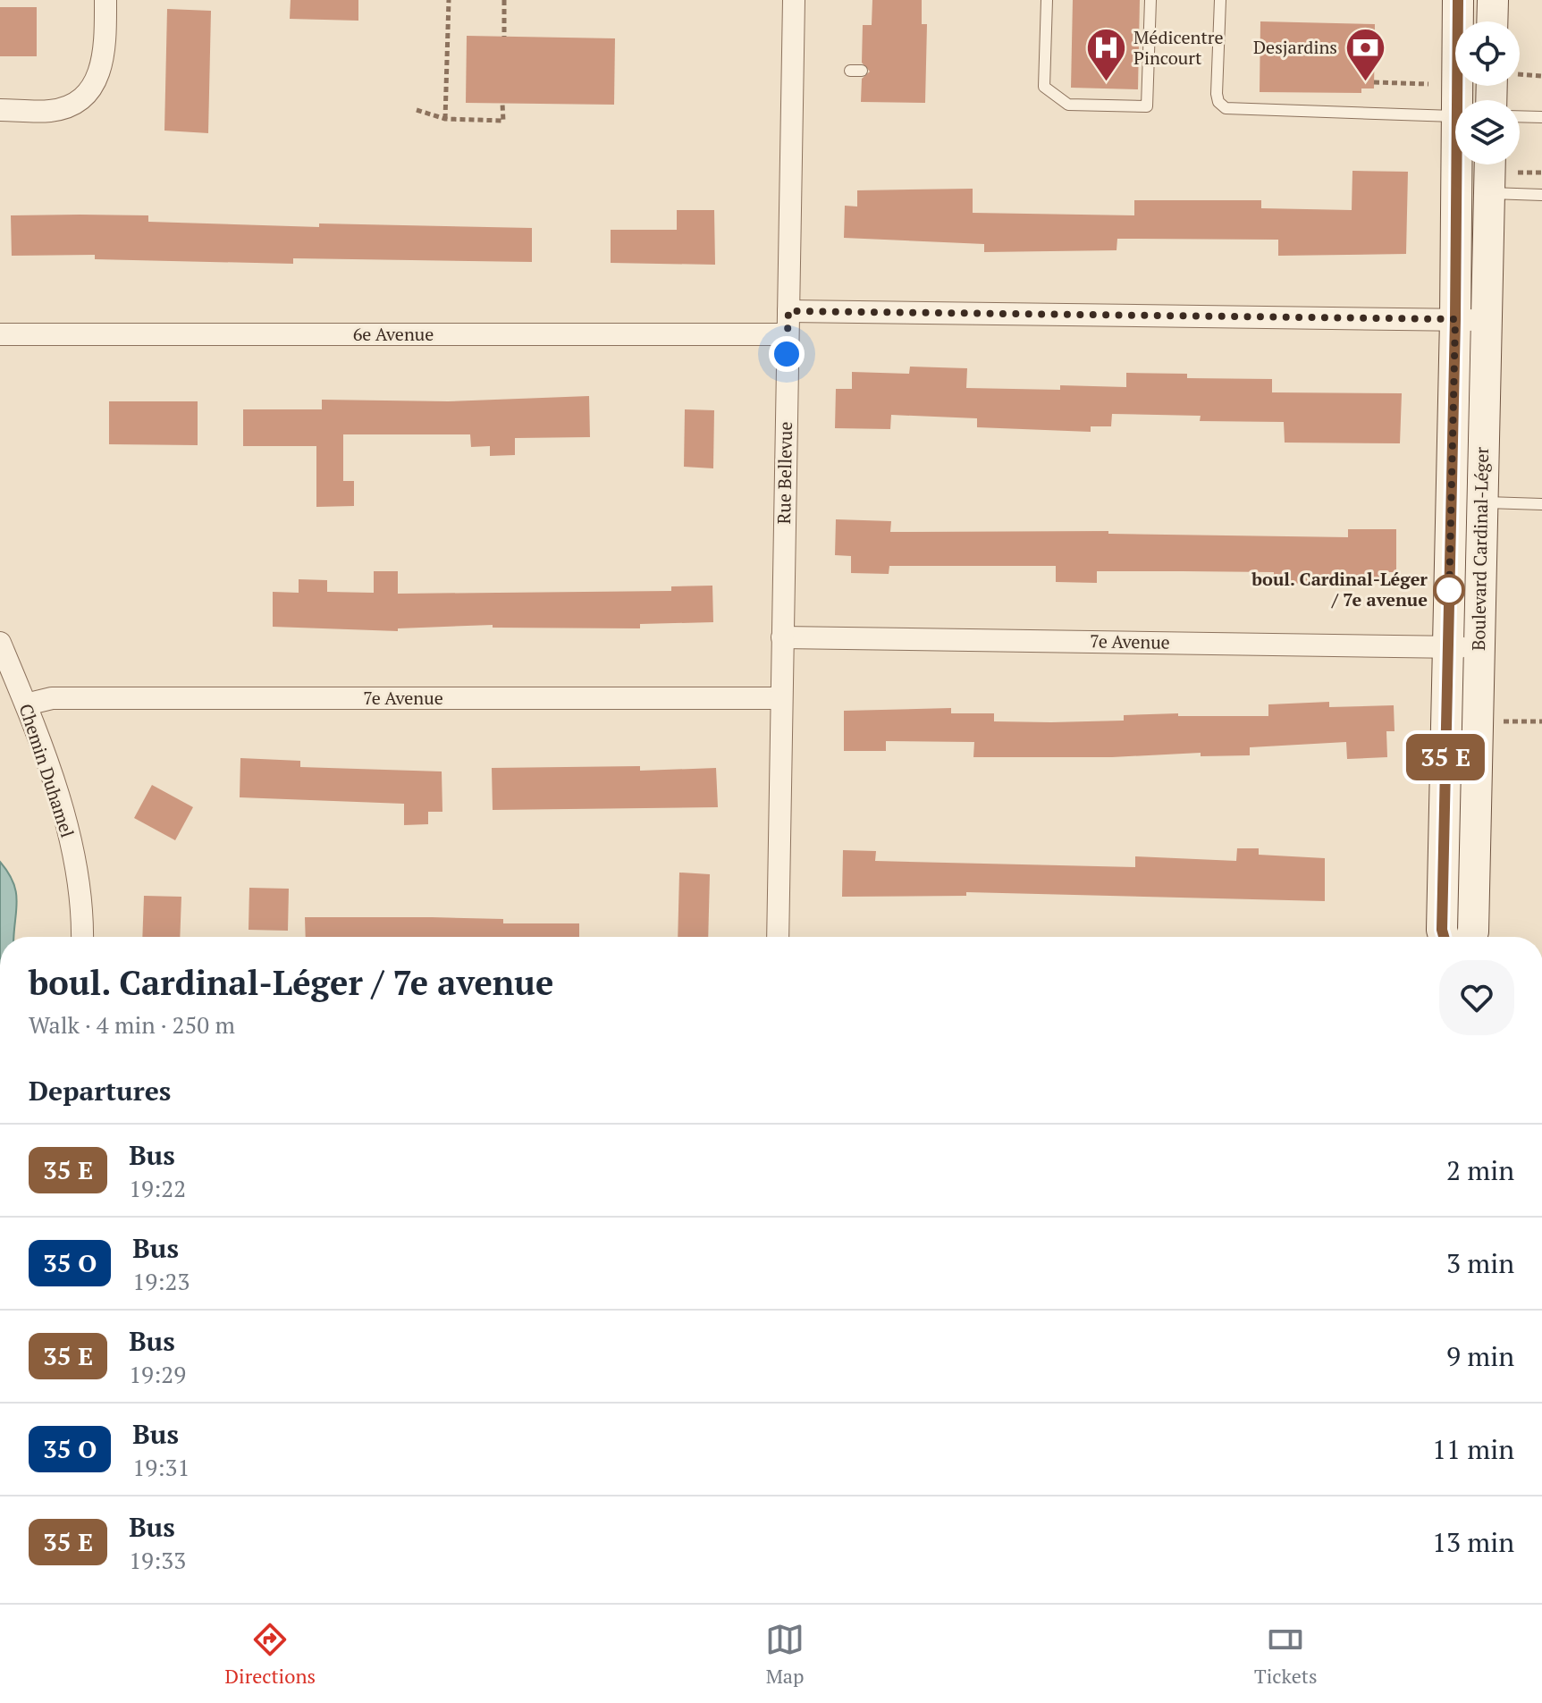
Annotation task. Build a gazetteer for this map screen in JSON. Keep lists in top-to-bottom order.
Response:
{
  "streets": {
    "street": [
      "6e Avenue",
      "Rue Bellevue",
      "Boulevard Cardinal-Léger",
      "7e Avenue",
      "Chemin Duhamel"
    ]
  },
  "crossings": [
    ["6e Avenue", "Rue Bellevue"],
    ["Rue Bellevue", "7e Avenue"],
    ["Boulevard Cardinal-Léger", "7e Avenue"],
    ["7e Avenue", "Chemin Duhamel"]
  ],
  "places": {
    "bank": ["Desjardins"],
    "hospital": ["Médicentre Pincourt"],
    "other": ["boul. Cardinal-Léger / 7e avenue"]
  },
  "page": {
    "on_map": "35 E",
    "heading": [
      ["boul. Cardinal-Léger / 7e avenue", "Walk · 4 min · 250 m"],
      "Departures"
    ],
    "list": [
      {
        "mark": "35 E",
        "name": "Bus",
        "note": "19:22",
        "value": "2 min"
      },
      {
        "mark": "35 O",
        "name": "Bus",
        "note": "19:23",
        "value": "3 min"
      },
      {
        "mark": "35 E",
        "name": "Bus",
        "note": "19:29",
        "value": "9 min"
      },
      {
        "mark": "35 O",
        "name": "Bus",
        "note": "19:31",
        "value": "11 min"
      },
      {
        "mark": "35 E",
        "name": "Bus",
        "note": "19:33",
        "value": "13 min"
      }
    ],
    "tabs": ["Directions", "Map", "Tickets"]
  }
}
